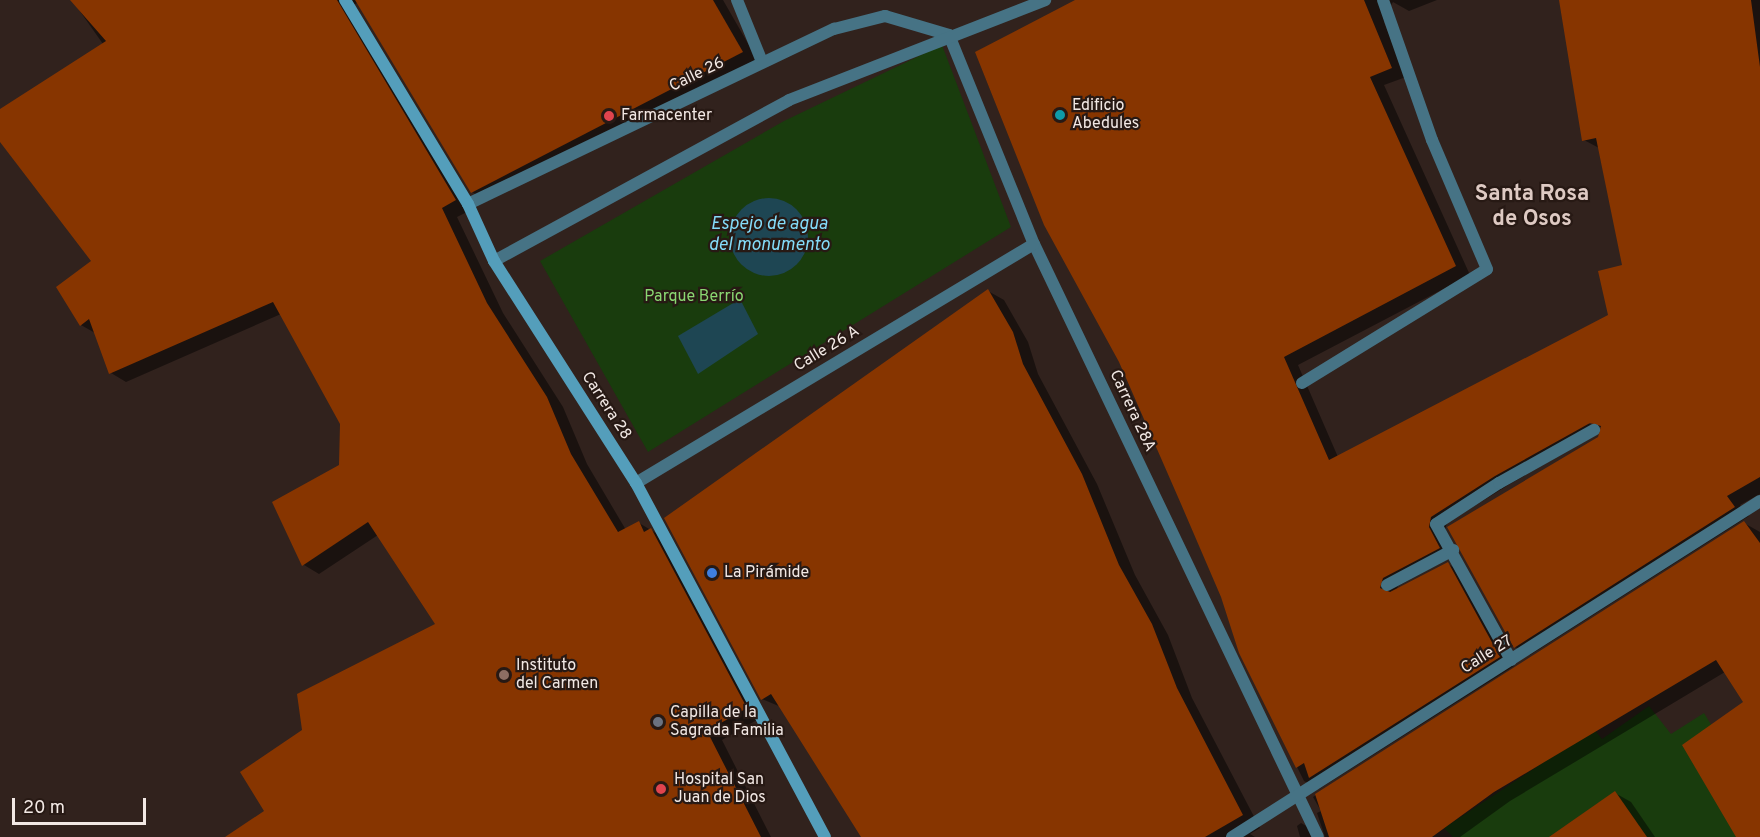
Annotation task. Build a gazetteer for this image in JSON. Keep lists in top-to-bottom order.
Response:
{
  "streets": {
    "main road": ["Carrera 28"],
    "street": [
      "Calle 26",
      "Calle 26 A",
      "Carrera 28A",
      "Calle 27"
    ]
  },
  "crossings": [
    ["Calle 26", "Carrera 28"],
    ["Calle 26", "Carrera 28A"],
    ["Calle 26 A", "Carrera 28"],
    ["Calle 26 A", "Carrera 28A"],
    ["Carrera 28A", "Calle 27"]
  ],
  "districts": ["Santa Rosa de Osos"],
  "water": ["Espejo de agua del monumento"],
  "parks": ["Parque Berrío"],
  "places": [
    "Edificio Abedules",
    "Farmacenter",
    "La Pirámide",
    "Instituto del Carmen",
    "Capilla de la Sagrada Familia",
    "Hospital San Juan de Dios"
  ],
  "scale_bar": "20 m"
}
